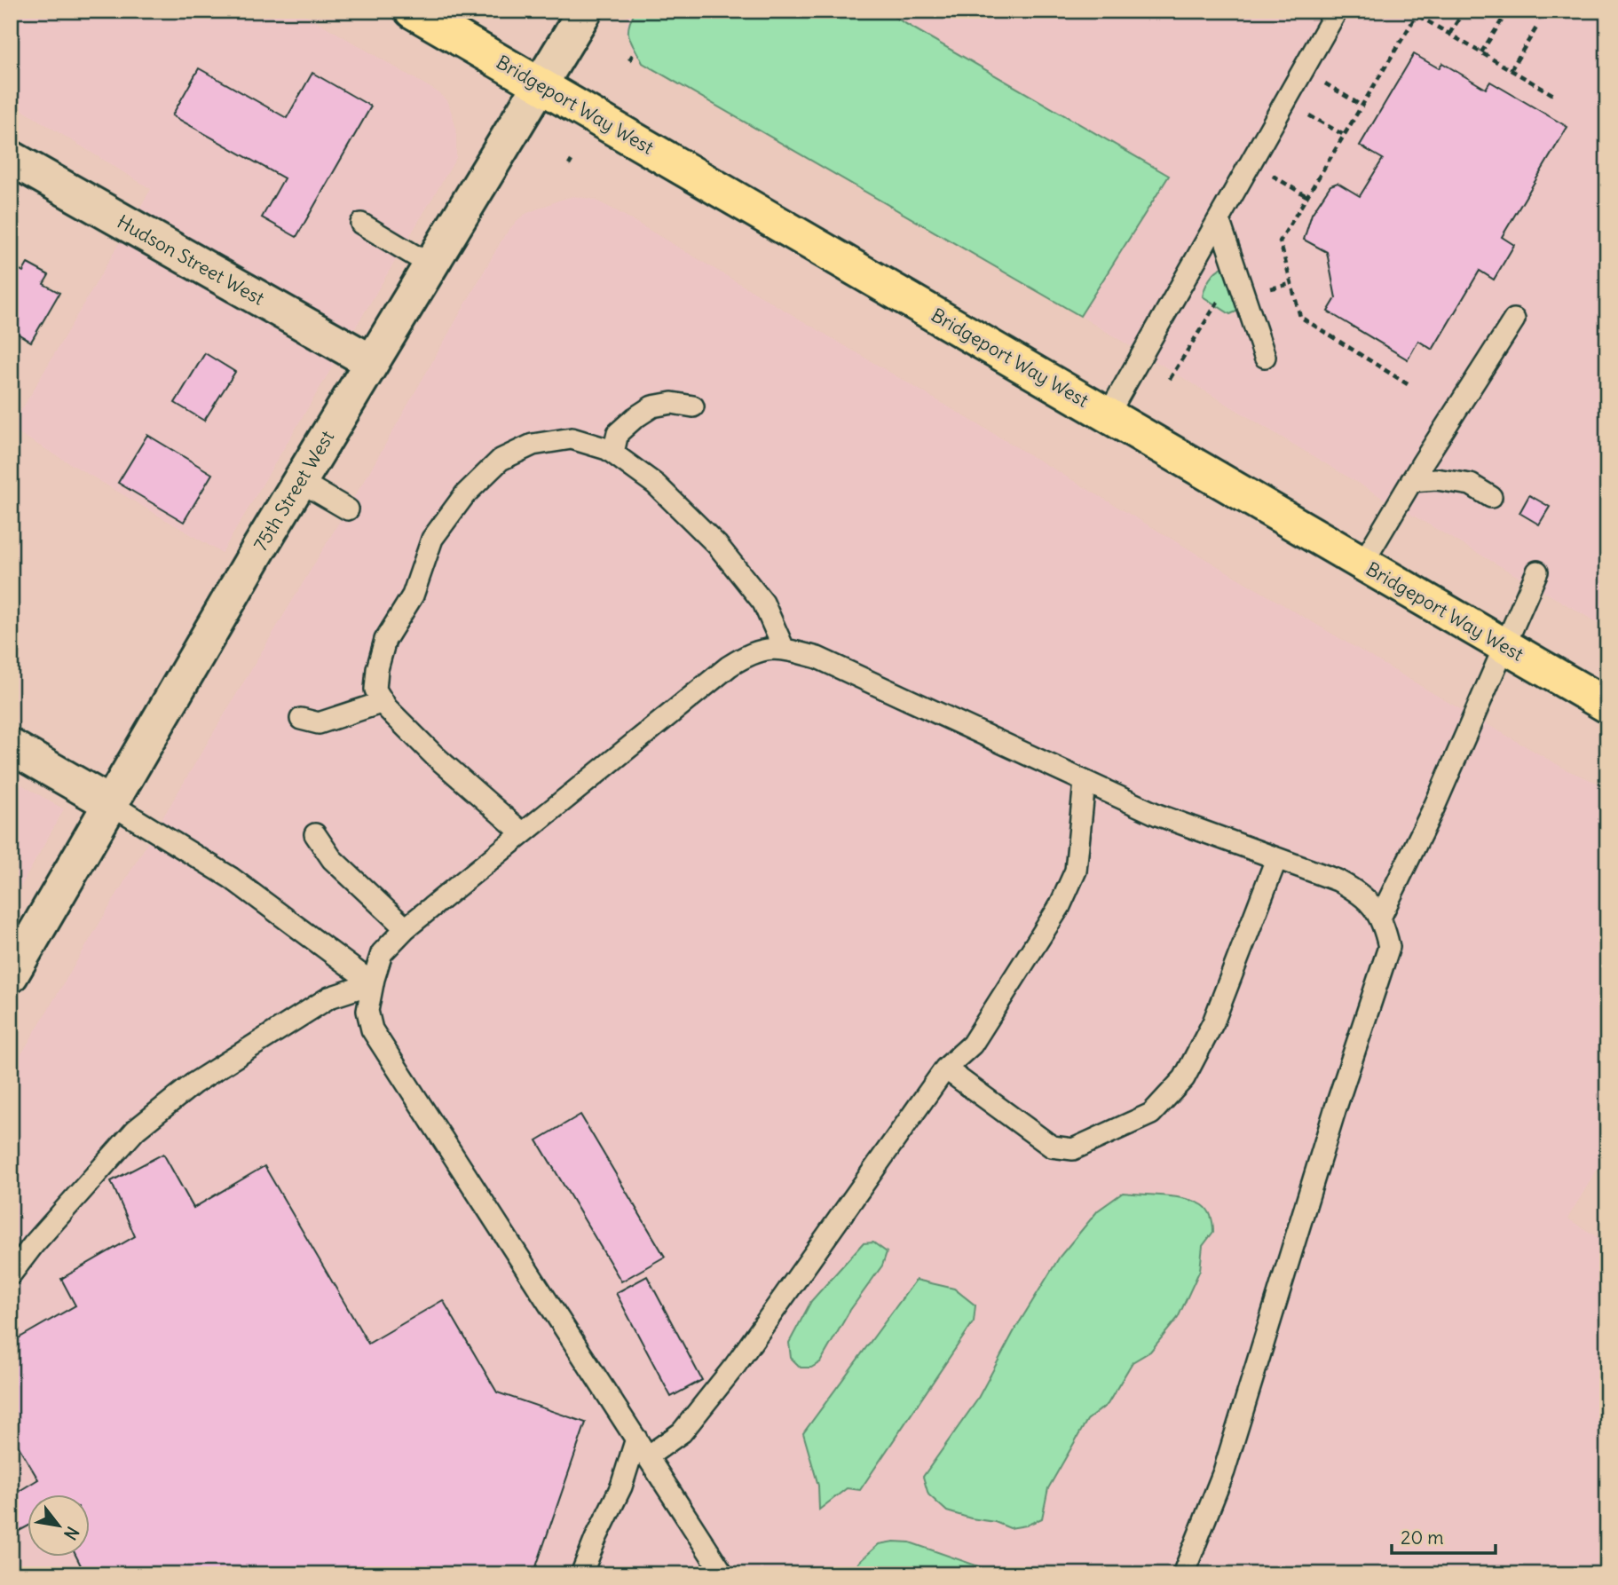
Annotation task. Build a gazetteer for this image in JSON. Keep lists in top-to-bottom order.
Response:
{
  "streets": {
    "main road": ["Bridgeport Way West"],
    "street": ["Hudson Street West", "75th Street West"]
  },
  "crossings": [
    ["Bridgeport Way West", "75th Street West"],
    ["Hudson Street West", "75th Street West"]
  ],
  "scale_bar": "20 m",
  "north": "bottom right"
}
